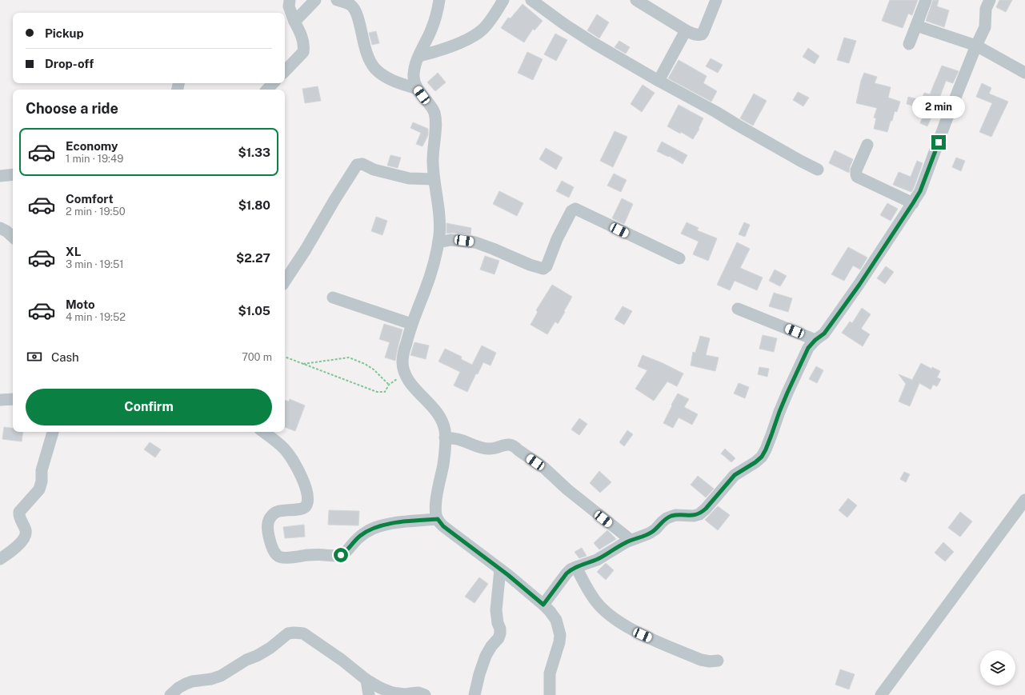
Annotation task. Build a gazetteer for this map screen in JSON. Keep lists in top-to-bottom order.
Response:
{
  "page": {
    "banner": ["Pickup", "Drop-off"],
    "heading": "Choose a ride",
    "bubble": "2 min",
    "list": [
      {
        "name": "Economy",
        "note": "1 min · 19:49",
        "value": "$1.33"
      },
      {
        "name": "Comfort",
        "note": "2 min · 19:50",
        "value": "$1.80"
      },
      {
        "name": "XL",
        "note": "3 min · 19:51",
        "value": "$2.27"
      },
      {
        "name": "Moto",
        "note": "4 min · 19:52",
        "value": "$1.05"
      }
    ],
    "pay": ["Cash", "700 m"],
    "buttons": "Confirm"
  }
}
